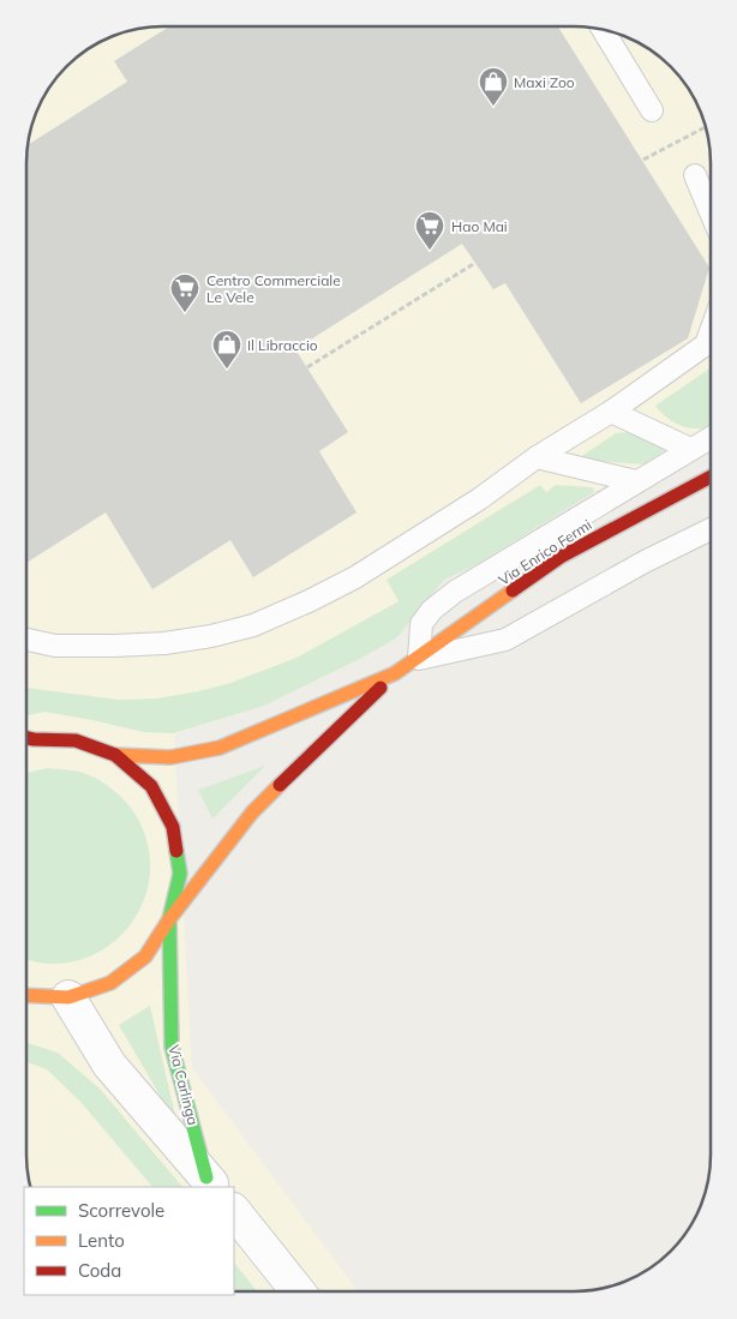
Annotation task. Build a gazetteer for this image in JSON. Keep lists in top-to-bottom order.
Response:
{
  "streets": {
    "street": ["Via Enrico Fermi", "Via Carlinga"]
  },
  "crossings": [
    ["Via Enrico Fermi", "Via Carlinga"]
  ],
  "places": {
    "shop": ["Maxi Zoo", "Il Libraccio"],
    "supermarket": ["Hao Mai", "Centro Commerciale Le Vele"]
  },
  "legend": ["Scorrevole", "Lento", "Coda"]
}
